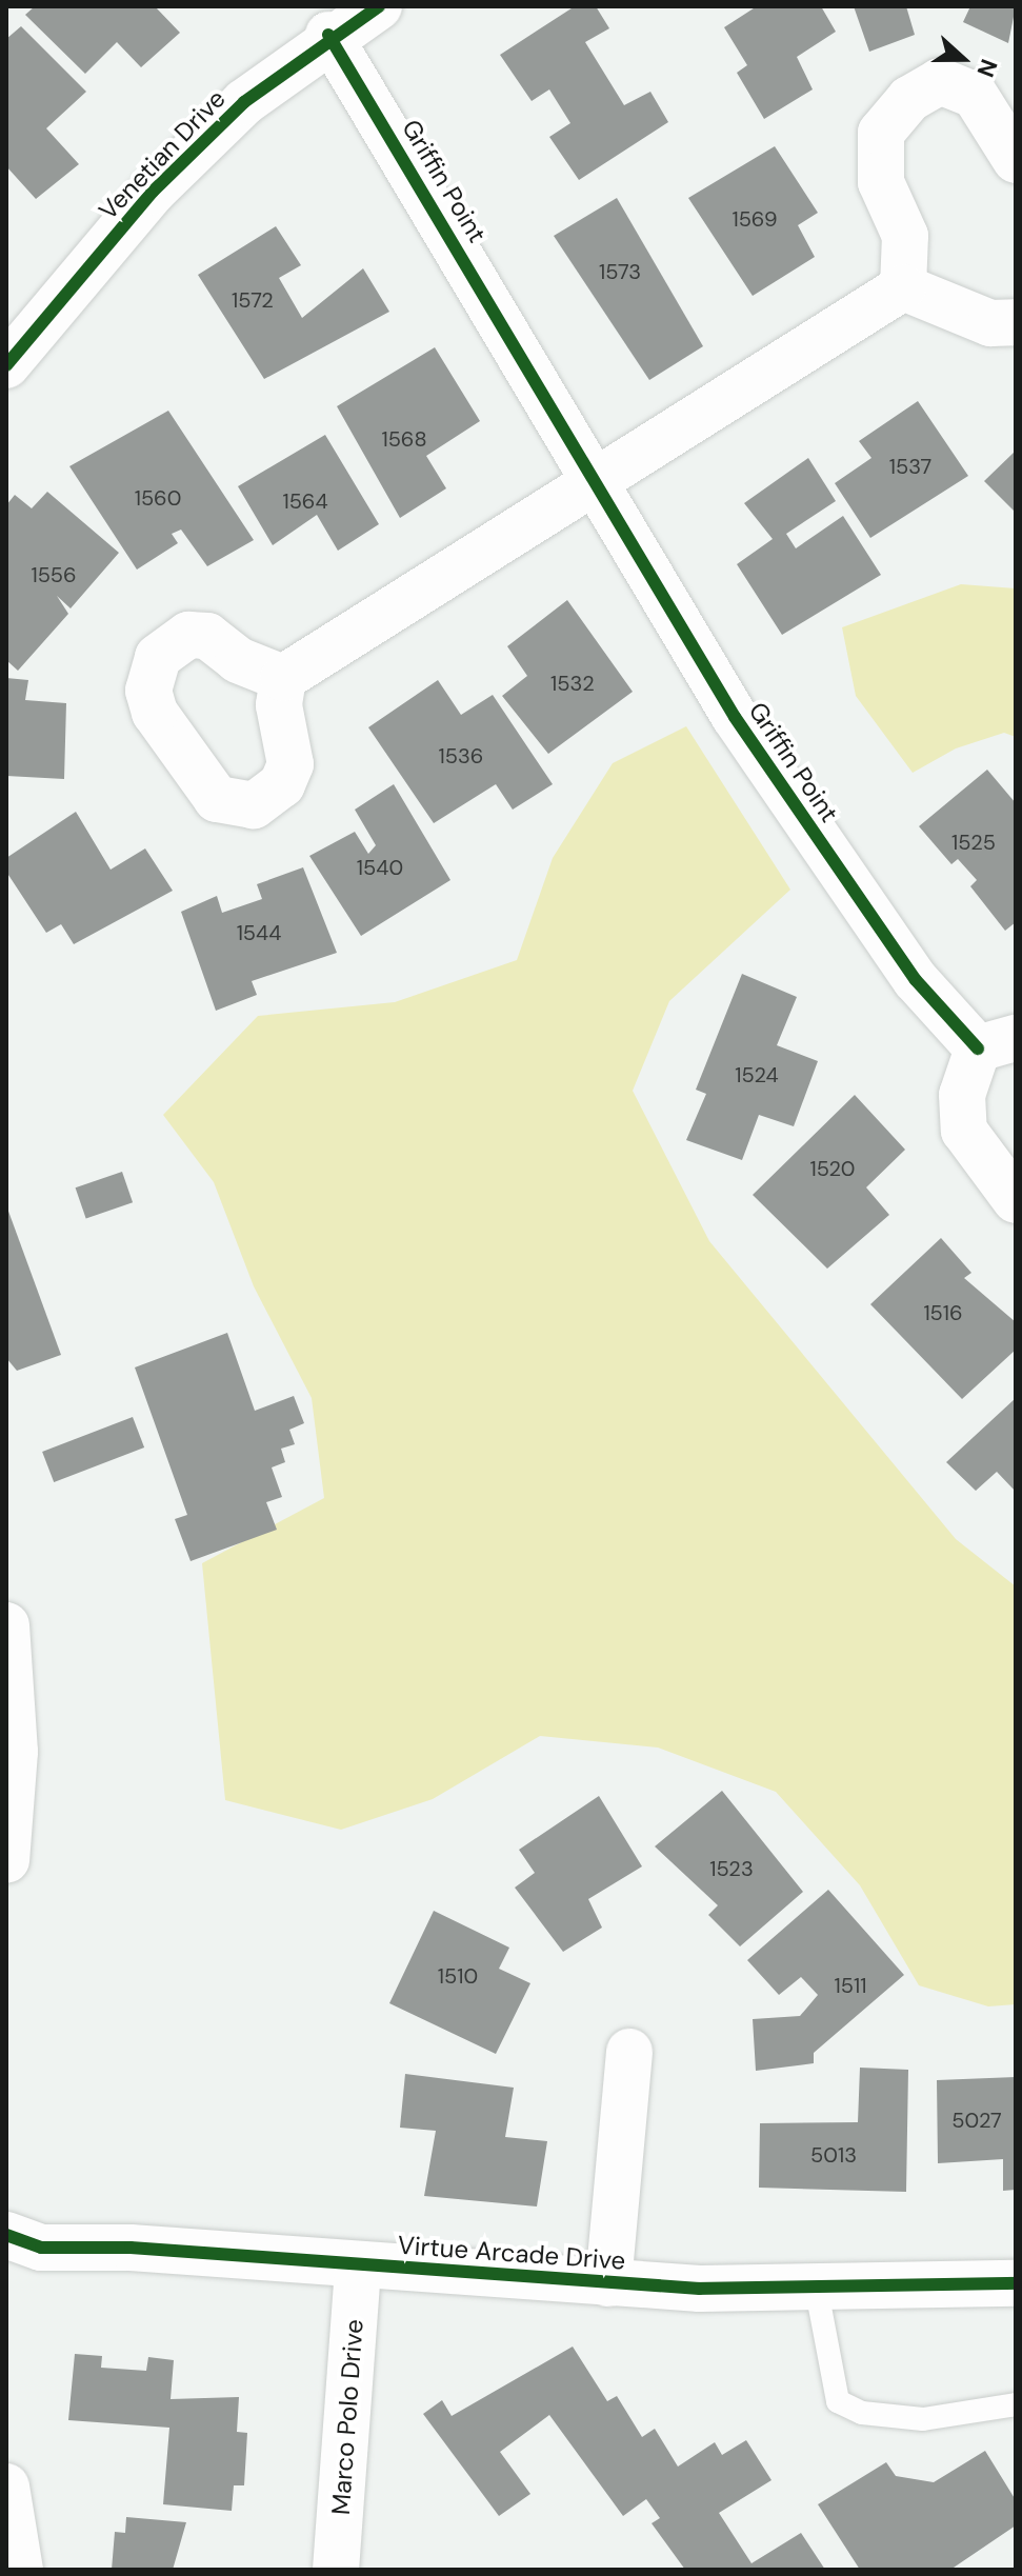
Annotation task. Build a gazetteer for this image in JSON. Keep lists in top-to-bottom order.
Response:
{
  "streets": {
    "street": [
      "Venetian Drive",
      "Griffin Point",
      "Virtue Arcade Drive",
      "Marco Polo Drive"
    ]
  },
  "crossings": [
    ["Venetian Drive", "Griffin Point"],
    ["Virtue Arcade Drive", "Marco Polo Drive"]
  ],
  "house_numbers": [
    "1569",
    "1573",
    "1572",
    "1568",
    "1537",
    "1560",
    "1564",
    "1556",
    "1532",
    "1536",
    "1525",
    "1540",
    "1544",
    "1524",
    "1520",
    "1516",
    "1523",
    "1510",
    "1511",
    "5027",
    "5013"
  ],
  "north": "right"
}
